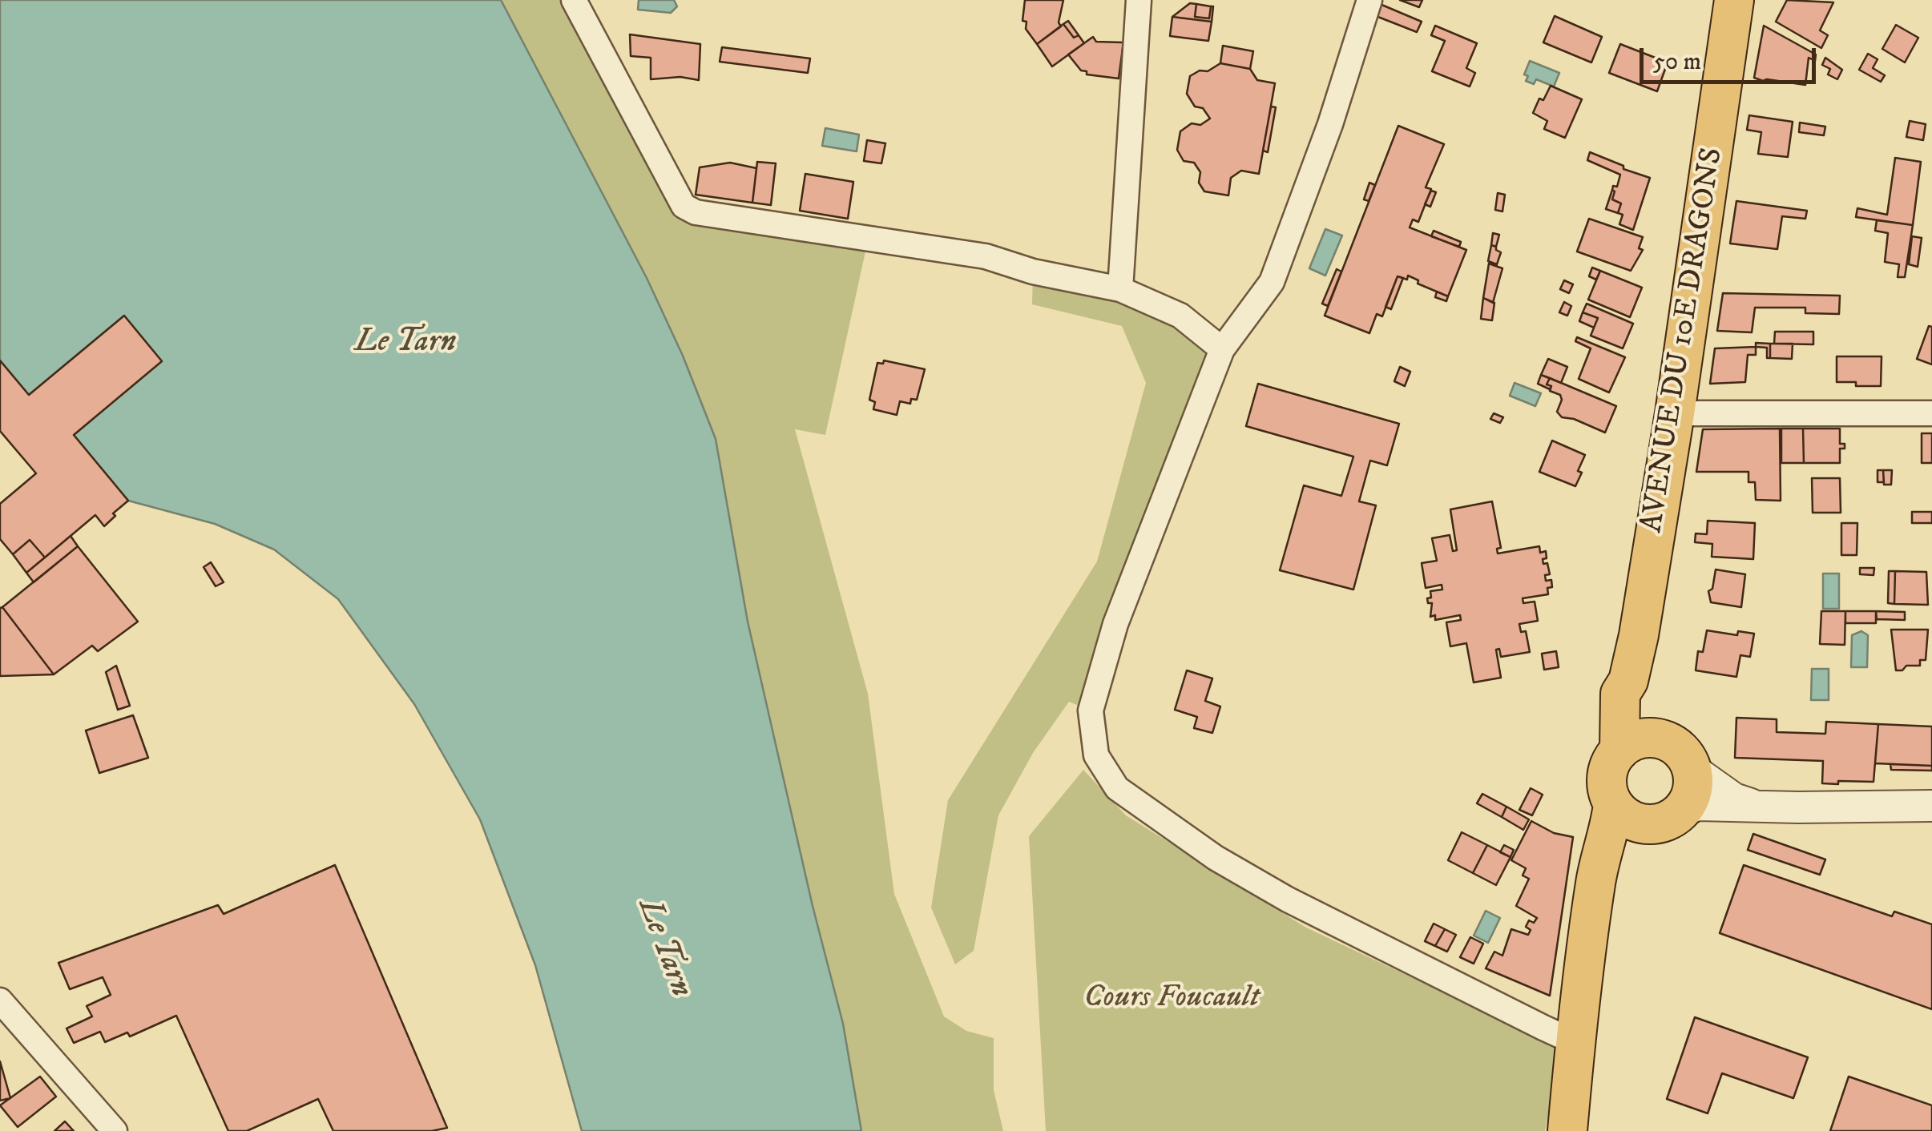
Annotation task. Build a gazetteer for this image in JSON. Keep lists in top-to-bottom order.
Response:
{
  "streets": {
    "main road": ["AVENUE DU 10E DRAGONS"]
  },
  "water": ["Le Tarn"],
  "parks": ["Cours Foucault"],
  "scale_bar": "50 m"
}
